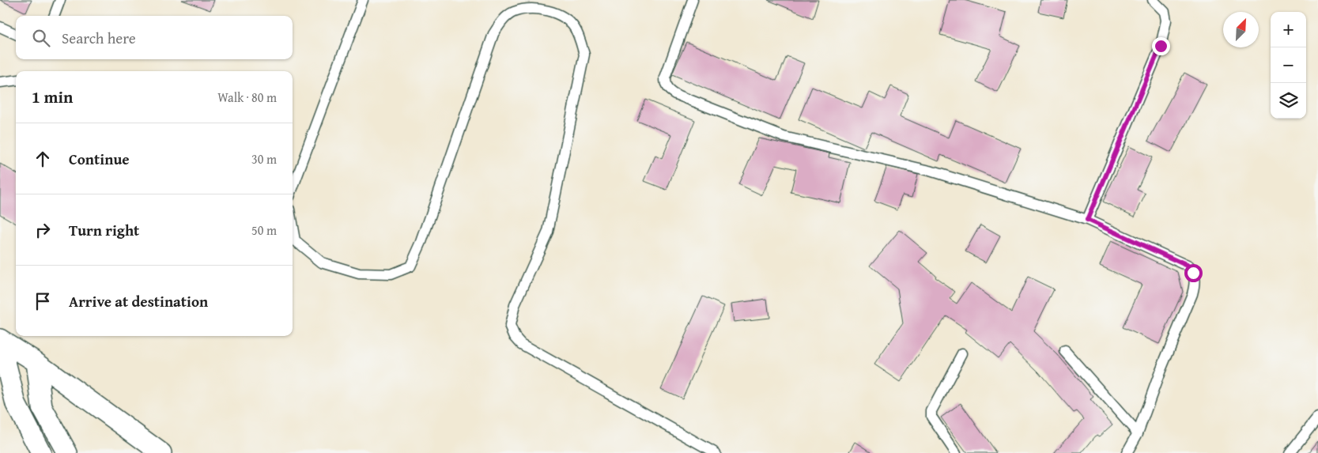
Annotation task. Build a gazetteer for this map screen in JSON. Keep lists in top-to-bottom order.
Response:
{
  "north": "top right",
  "page": {
    "map_buttons": ["+", "−"],
    "search": "Search here",
    "heading": ["1 min", "Walk · 80 m"],
    "list": [
      ["Continue", "30 m"],
      ["Turn right", "50 m"],
      "Arrive at destination"
    ]
  }
}
